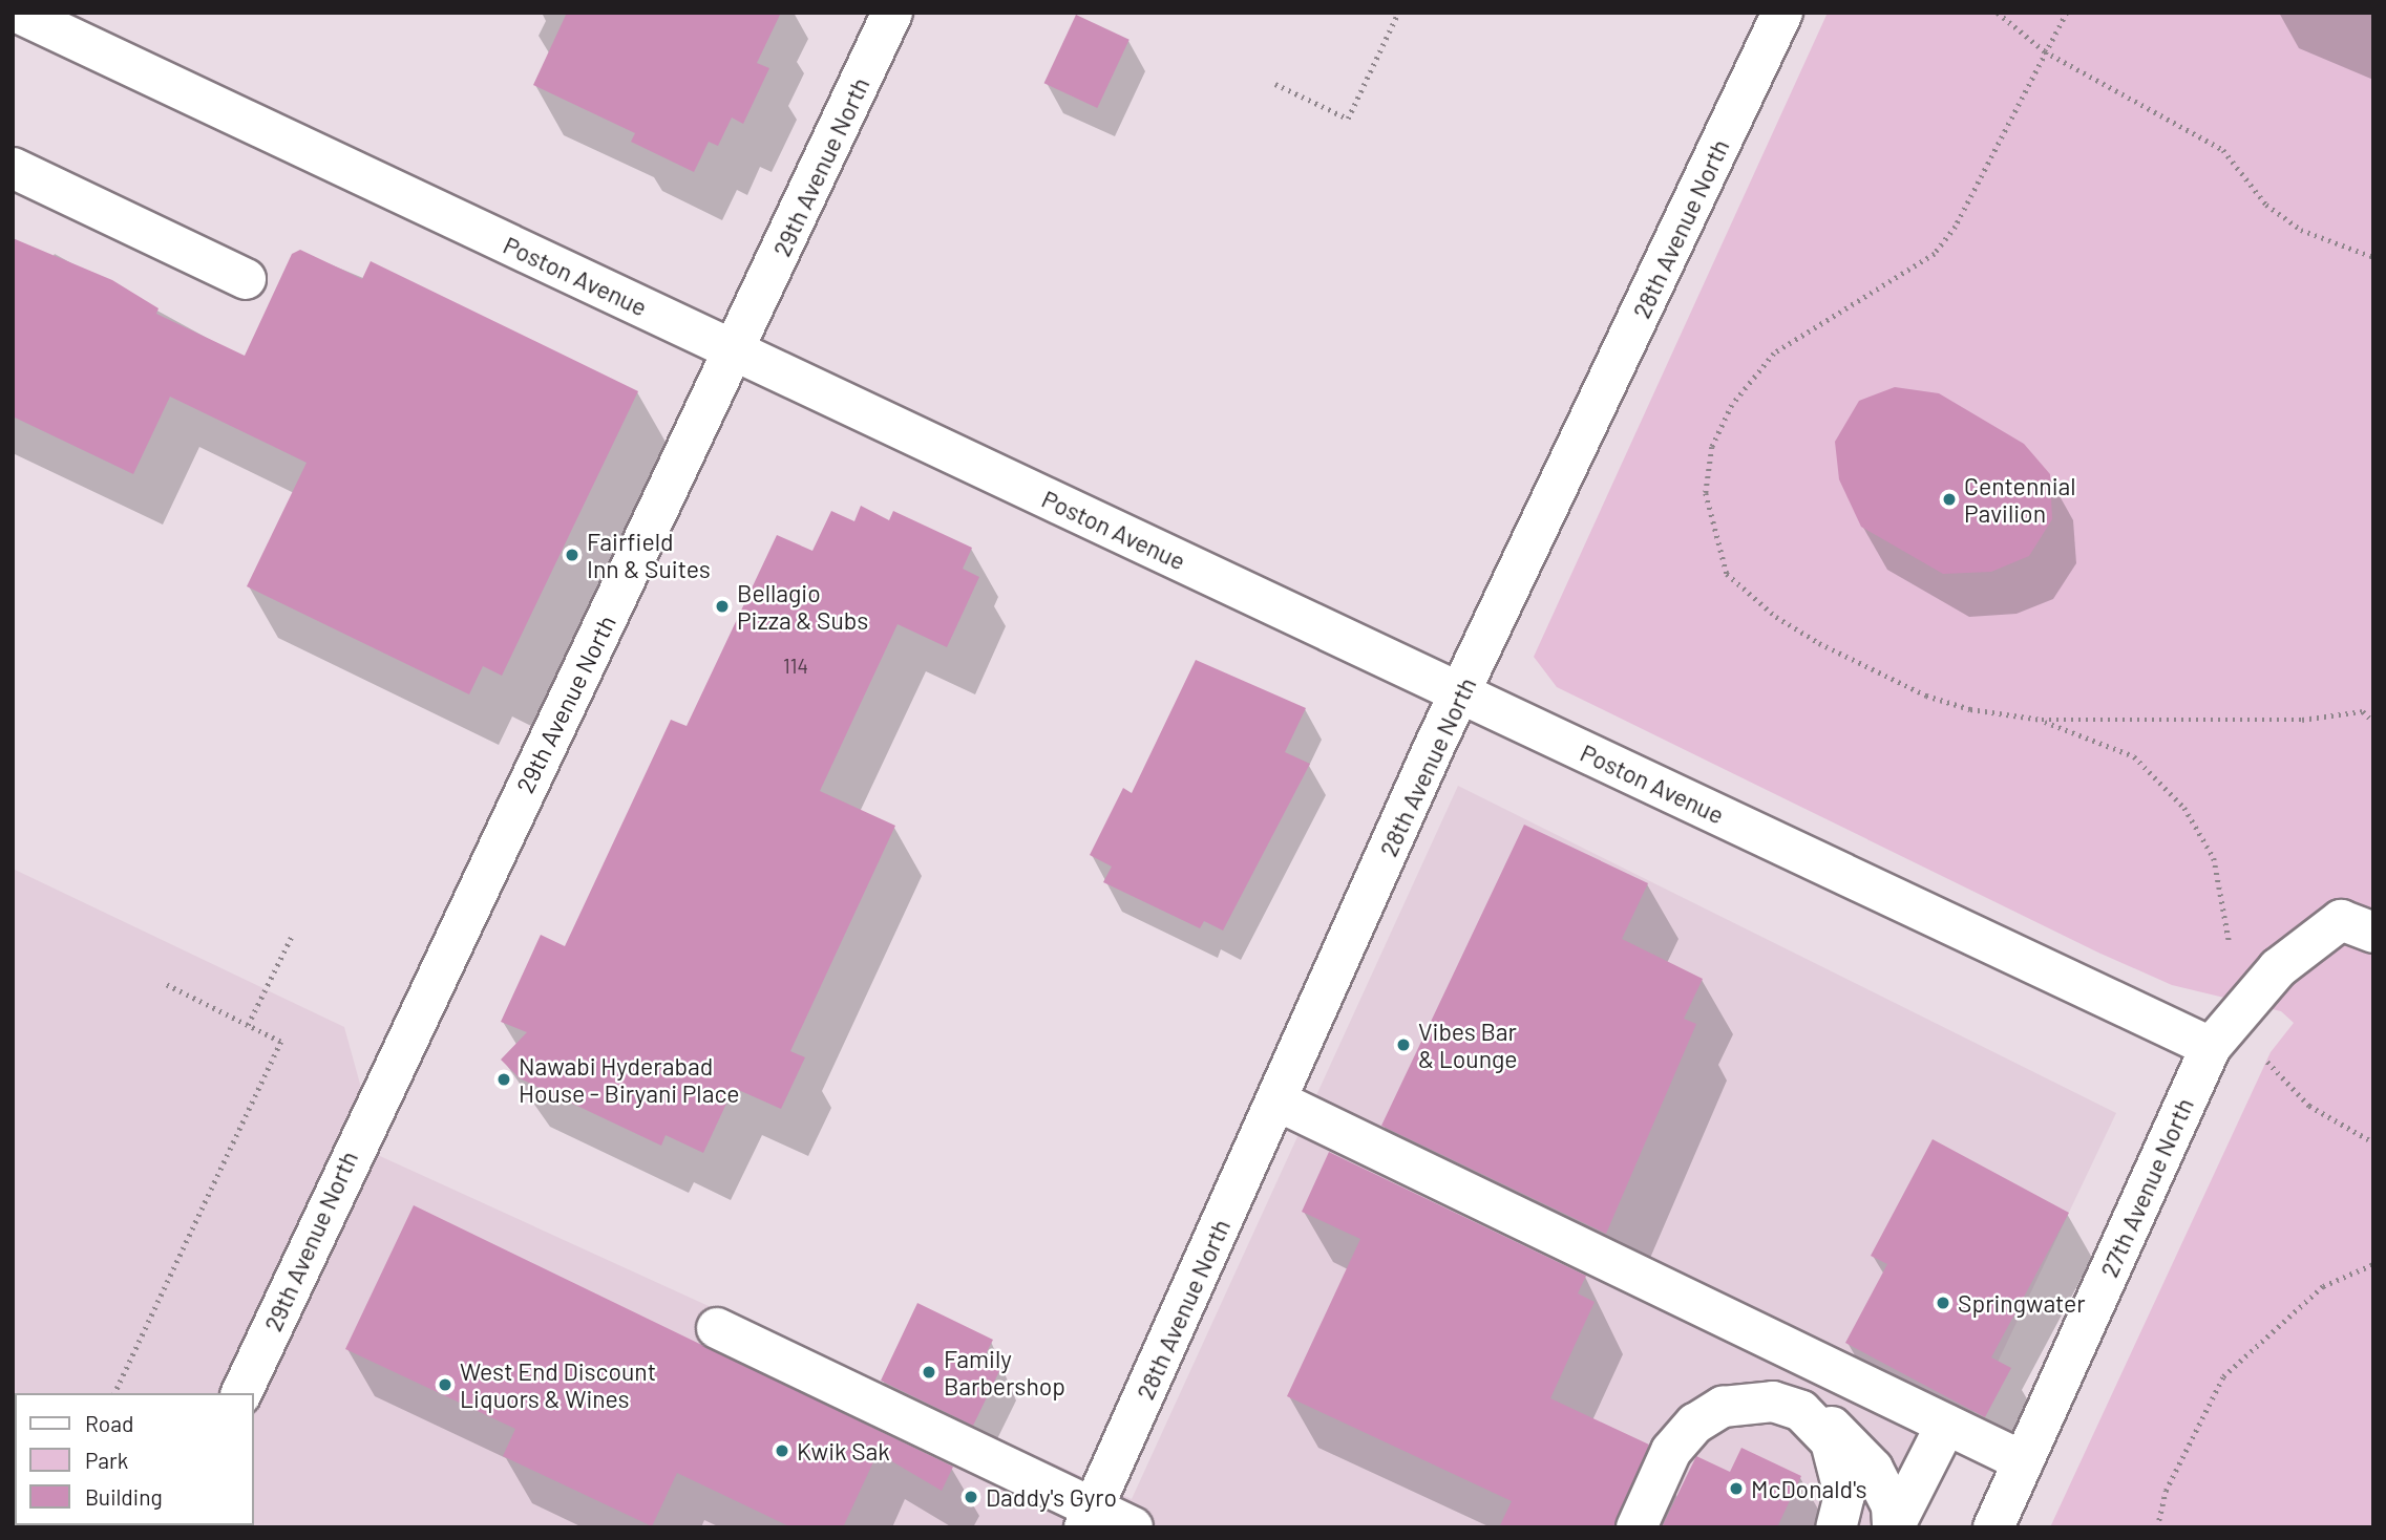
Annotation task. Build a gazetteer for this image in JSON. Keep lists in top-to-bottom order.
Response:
{
  "streets": {
    "street": [
      "29th Avenue North",
      "28th Avenue North",
      "Poston Avenue",
      "27th Avenue North"
    ]
  },
  "crossings": [
    ["29th Avenue North", "Poston Avenue"],
    ["28th Avenue North", "Poston Avenue"],
    ["Poston Avenue", "27th Avenue North"]
  ],
  "places": [
    "Centennial Pavilion",
    "Fairfield Inn & Suites",
    "Bellagio Pizza & Subs",
    "Vibes Bar & Lounge",
    "Nawabi Hyderabad House - Biryani Place",
    "Springwater",
    "Family Barbershop",
    "West End Discount Liquors & Wines",
    "Kwik Sak",
    "McDonald's",
    "Daddy's Gyro"
  ],
  "house_numbers": ["114"],
  "legend": ["Road", "Park", "Building"]
}
